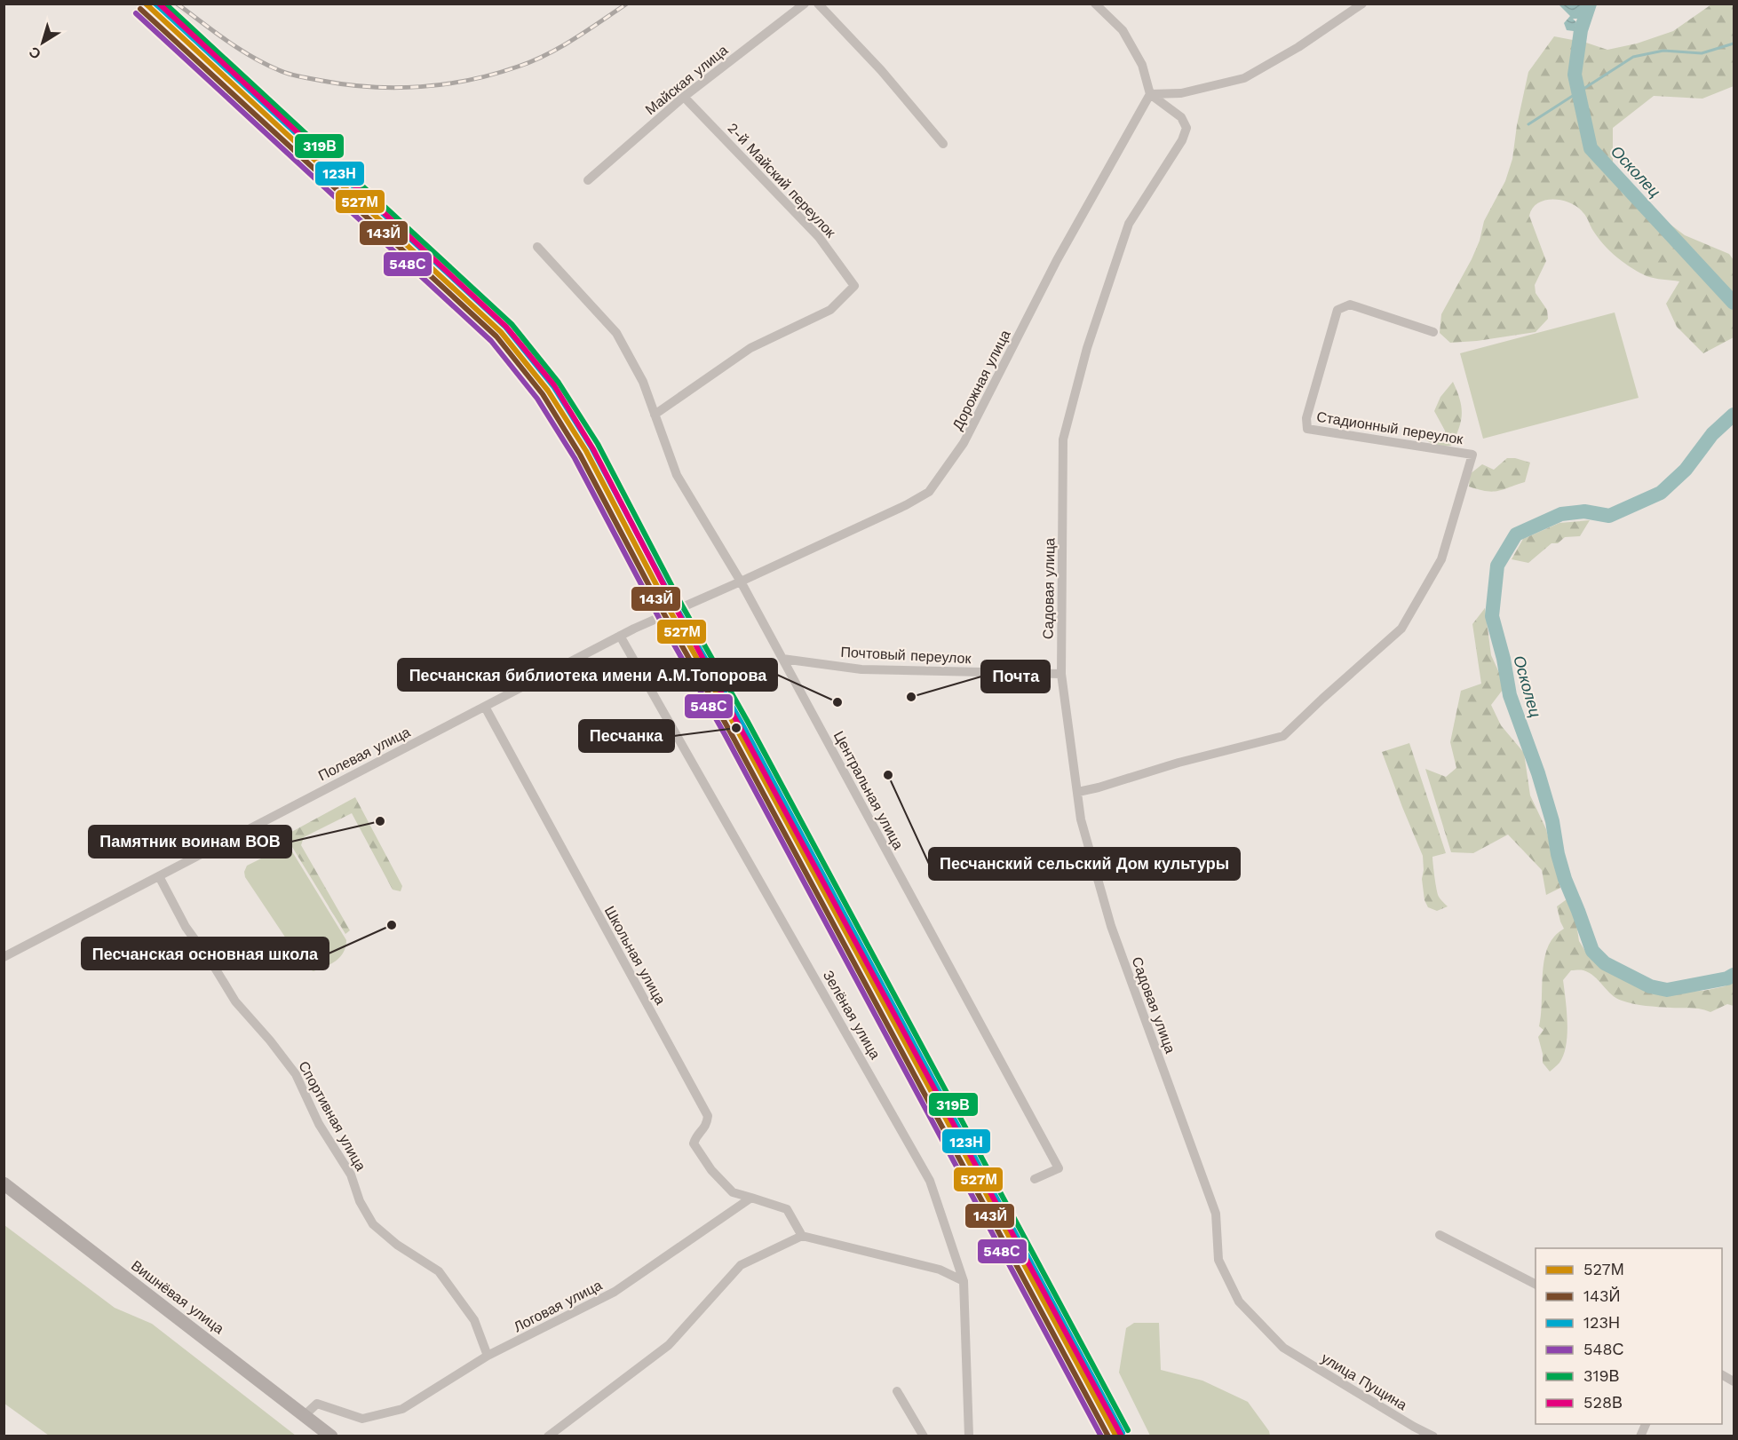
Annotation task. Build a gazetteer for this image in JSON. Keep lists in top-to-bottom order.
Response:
{
  "streets": {
    "street": [
      "Майская улица",
      "2-й Майский переулок",
      "Дорожная улица",
      "Стадионный переулок",
      "Садовая улица",
      "Почтовый переулок",
      "Полевая улица",
      "Центральная улица",
      "Школьная улица",
      "Зелёная улица",
      "Спортивная улица",
      "Вишнёвая улица",
      "Логовая улица",
      "улица Пущина"
    ]
  },
  "crossings": [
    ["Майская улица", "2-й Майский переулок"],
    ["2-й Майский переулок", "Центральная улица"],
    ["Дорожная улица", "Садовая улица"],
    ["Дорожная улица", "Полевая улица"],
    ["Дорожная улица", "Центральная улица"],
    ["Стадионный переулок", "Садовая улица"],
    ["Садовая улица", "Почтовый переулок"],
    ["Садовая улица", "улица Пущина"],
    ["Почтовый переулок", "Центральная улица"],
    ["Полевая улица", "Центральная улица"],
    ["Полевая улица", "Школьная улица"],
    ["Полевая улица", "Зелёная улица"],
    ["Полевая улица", "Спортивная улица"],
    ["Школьная улица", "Логовая улица"],
    ["Спортивная улица", "Логовая улица"],
    ["Вишнёвая улица", "Логовая улица"]
  ],
  "water": ["Осколец"],
  "places": [
    "Почта",
    "Песчанская библиотека имени А.М.Топорова",
    "Песчанка",
    "Песчанский сельский Дом культуры",
    "Памятник воинам ВОВ",
    "Песчанская основная школа"
  ],
  "lines": [
    "transit line 527М",
    "transit line 123Н",
    "transit line 319В",
    "transit line 528В",
    "transit line 143Й",
    "transit line 548С"
  ],
  "legend": [
    "527М",
    "143Й",
    "123Н",
    "548С",
    "319В",
    "528В"
  ],
  "north": "bottom left"
}
